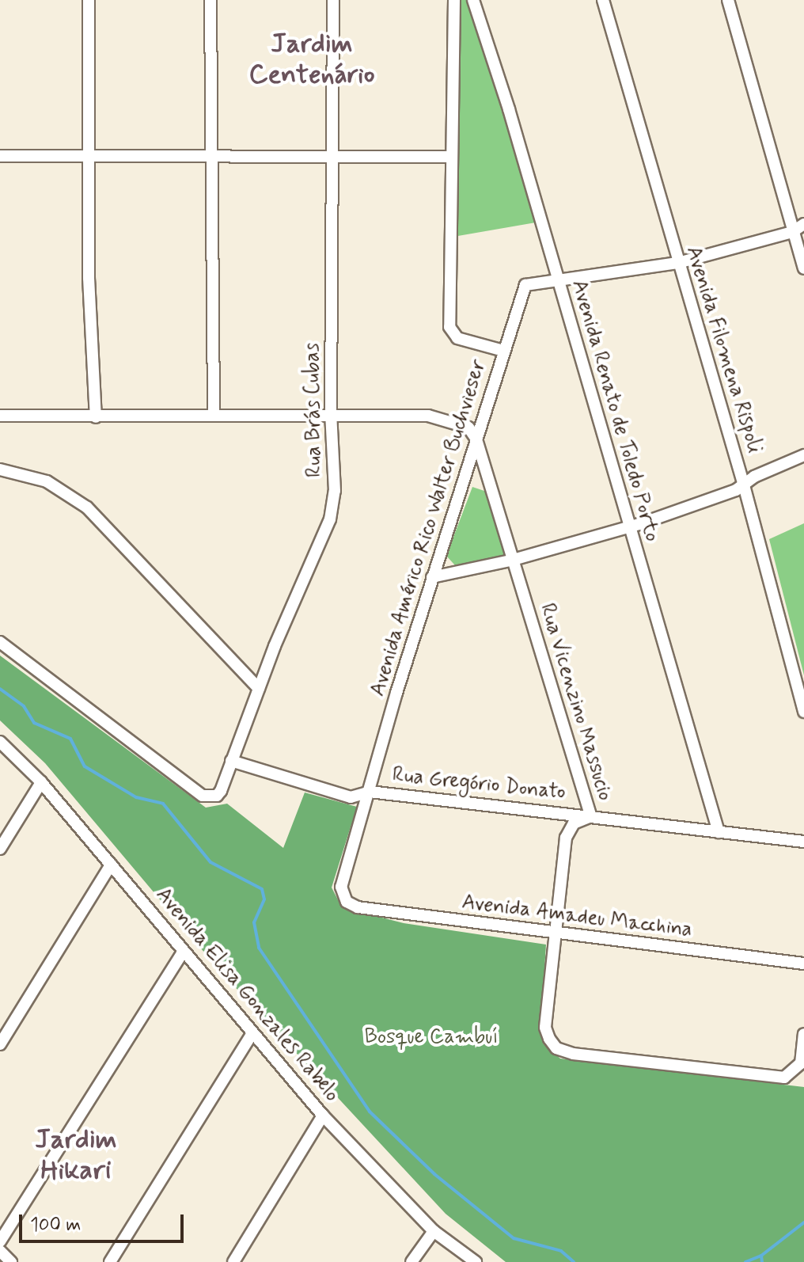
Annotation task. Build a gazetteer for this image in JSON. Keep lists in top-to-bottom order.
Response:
{
  "streets": {
    "street": [
      "Avenida Filomena Rispoli",
      "Rua Brás Cubas",
      "Avenida Renato de Toledo Porto",
      "Avenida Américo Rico Walter Buchvieser",
      "Rua Vicenzino Massucio",
      "Rua Gregório Donato",
      "Avenida Amadeu Macchina",
      "Avenida Elisa Gonzales Rabelo"
    ]
  },
  "crossings": [
    ["Rua Brás Cubas", "Rua Gregório Donato"],
    ["Avenida Renato de Toledo Porto", "Avenida Américo Rico Walter Buchvieser"],
    ["Avenida Renato de Toledo Porto", "Rua Gregório Donato"],
    ["Avenida Américo Rico Walter Buchvieser", "Rua Vicenzino Massucio"],
    ["Avenida Américo Rico Walter Buchvieser", "Rua Gregório Donato"],
    ["Avenida Américo Rico Walter Buchvieser", "Avenida Amadeu Macchina"],
    ["Rua Vicenzino Massucio", "Rua Gregório Donato"],
    ["Rua Vicenzino Massucio", "Avenida Amadeu Macchina"]
  ],
  "districts": ["Jardim Centenário", "Jardim Hikari"],
  "parks": ["Bosque Cambuí"],
  "scale_bar": "100 m"
}
